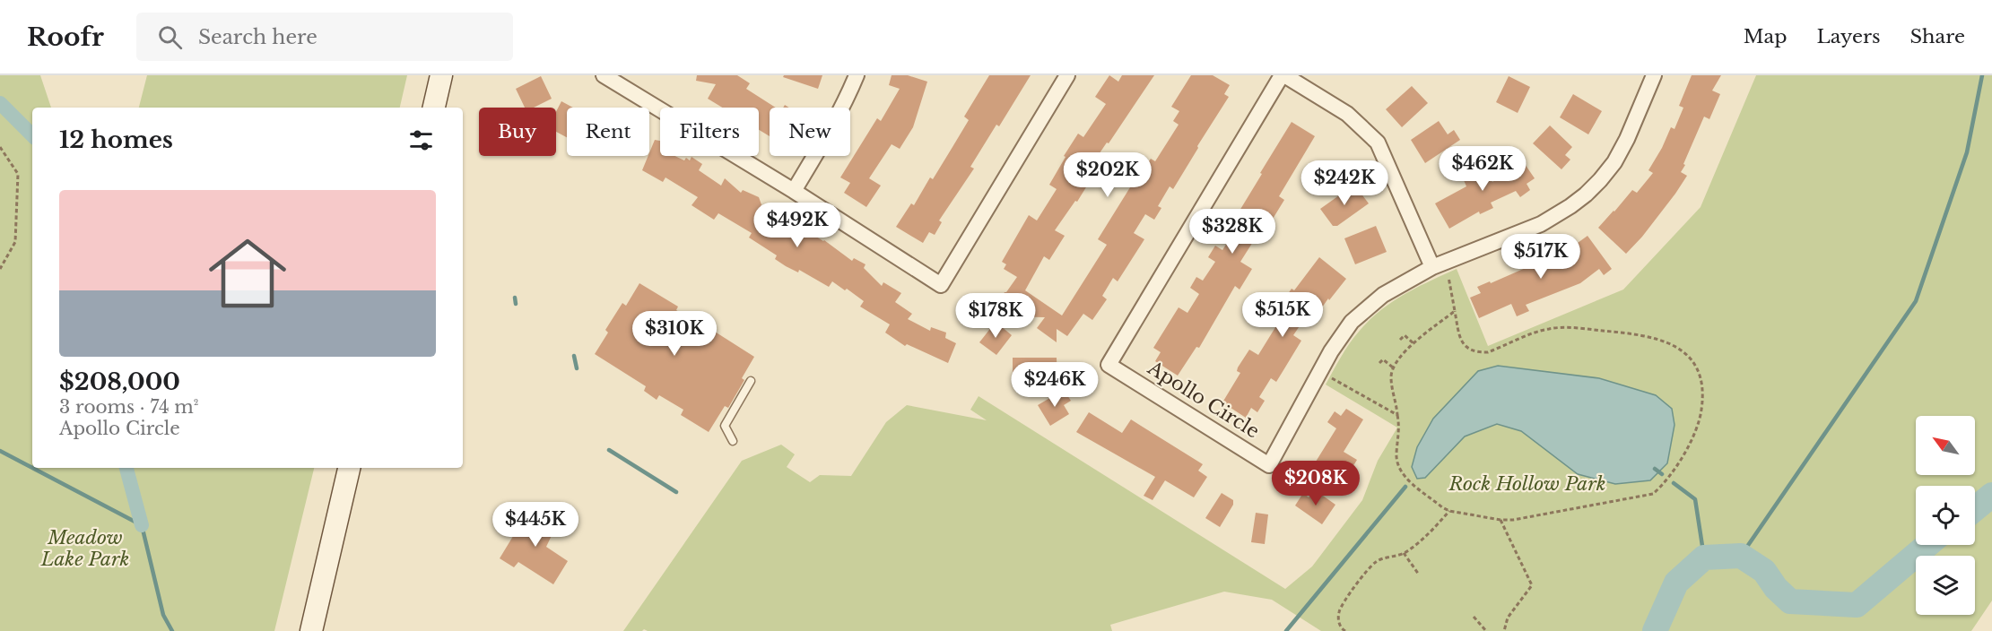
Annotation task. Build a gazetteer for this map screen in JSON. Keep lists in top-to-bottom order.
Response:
{
  "streets": {
    "street": ["Apollo Circle"]
  },
  "parks": ["Rock Hollow Park", "Meadow Lake Park"],
  "north": "top left",
  "page": {
    "header": "Roofr",
    "search": "Search here",
    "nav": ["Map", "Layers", "Share"],
    "chip": [
      "Buy",
      "Rent",
      "Filters",
      "New"
    ],
    "heading": "12 homes",
    "price": [
      "$462K",
      "$202K",
      "$242K",
      "$492K",
      "$328K",
      "$517K",
      "$515K",
      "$178K",
      "$310K",
      "$246K",
      "$208K",
      "$445K"
    ],
    "list": [
      {
        "name": "$208,000",
        "note": "3 rooms · 74 m² · Apollo Circle"
      }
    ]
  }
}
